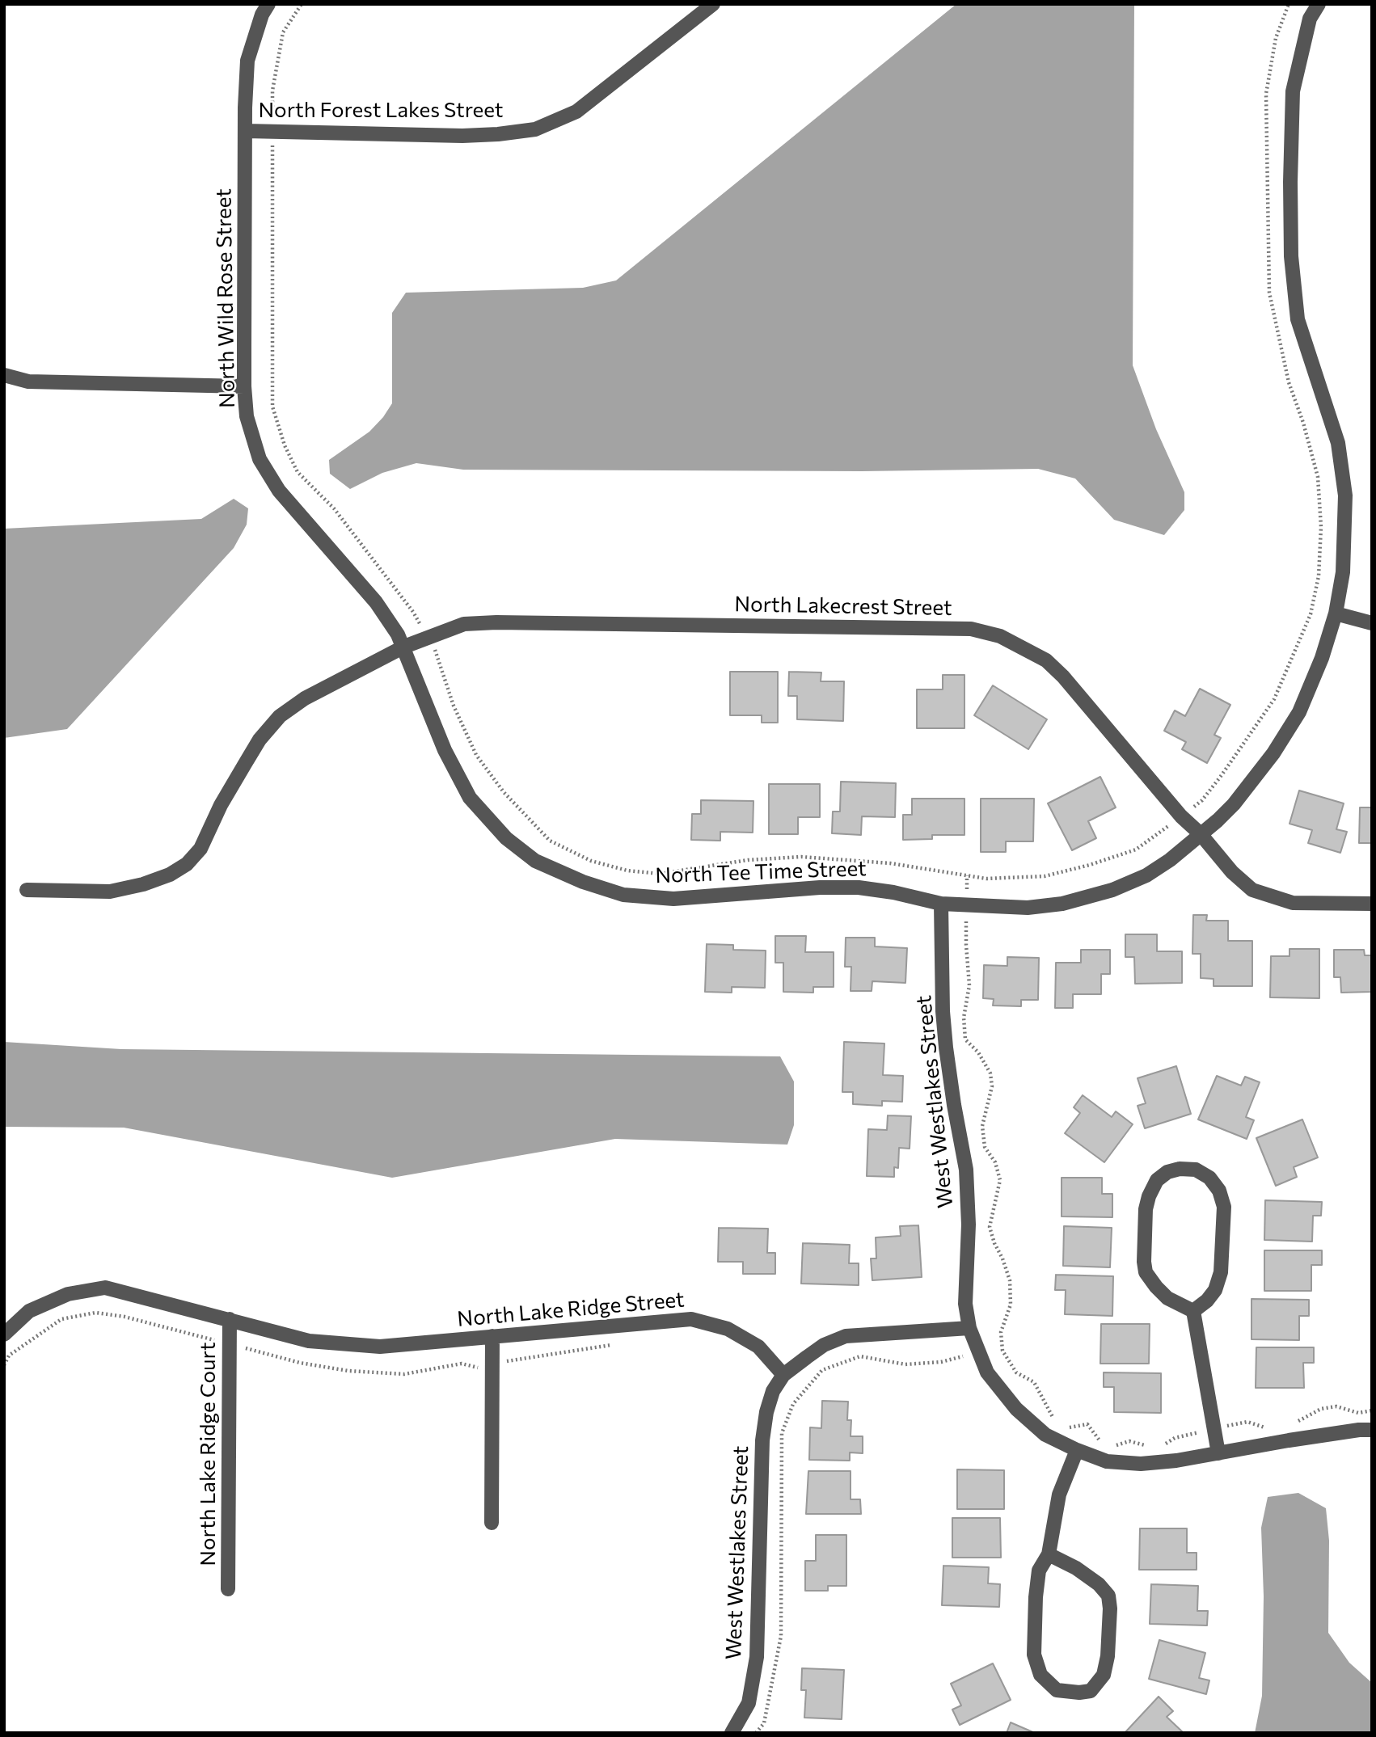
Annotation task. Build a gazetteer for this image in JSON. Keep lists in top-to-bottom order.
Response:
{
  "streets": {
    "street": [
      "North Forest Lakes Street",
      "North Wild Rose Street",
      "North Lakecrest Street",
      "North Tee Time Street",
      "West Westlakes Street",
      "North Lake Ridge Street",
      "North Lake Ridge Court"
    ]
  },
  "crossings": [
    ["North Forest Lakes Street", "North Wild Rose Street"],
    ["North Wild Rose Street", "North Lakecrest Street"],
    ["North Wild Rose Street", "North Tee Time Street"],
    ["North Lakecrest Street", "North Tee Time Street"],
    ["North Tee Time Street", "West Westlakes Street"],
    ["West Westlakes Street", "North Lake Ridge Street"],
    ["North Lake Ridge Street", "North Lake Ridge Court"]
  ]
}
